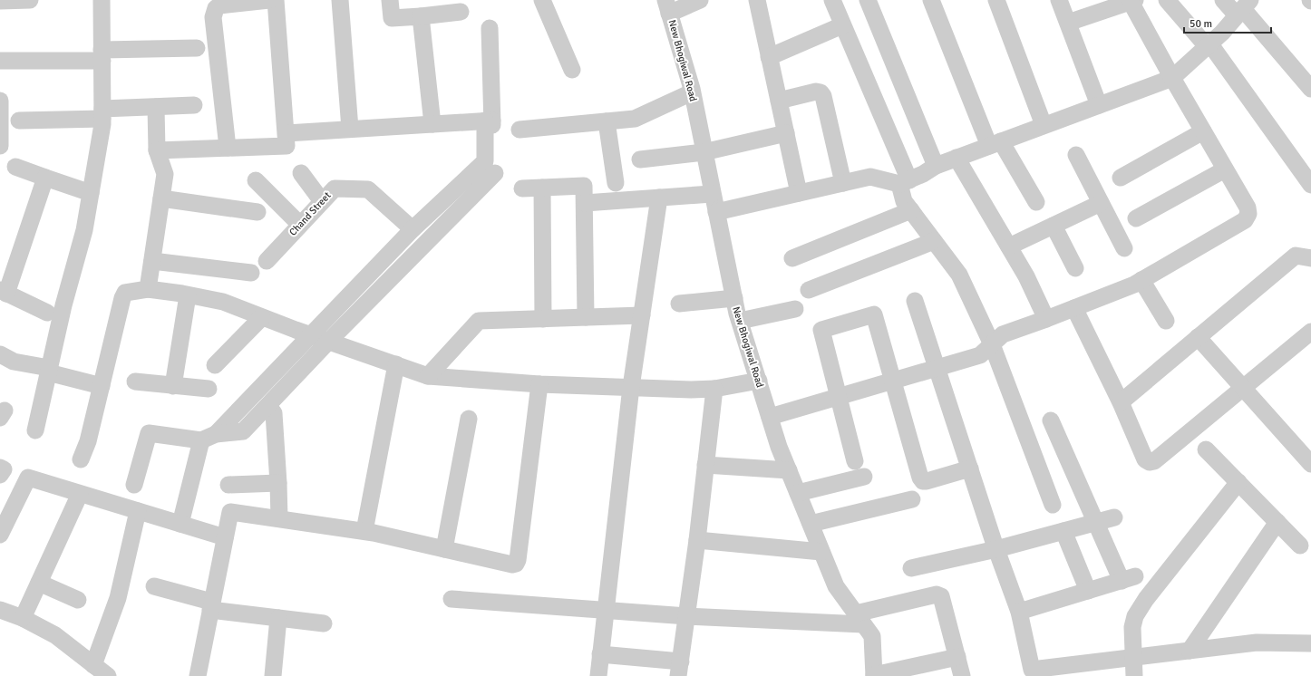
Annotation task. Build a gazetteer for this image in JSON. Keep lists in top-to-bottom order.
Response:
{
  "streets": {
    "street": ["New Bhogiwal Road", "Chand Street"]
  },
  "scale_bar": "50 m"
}
